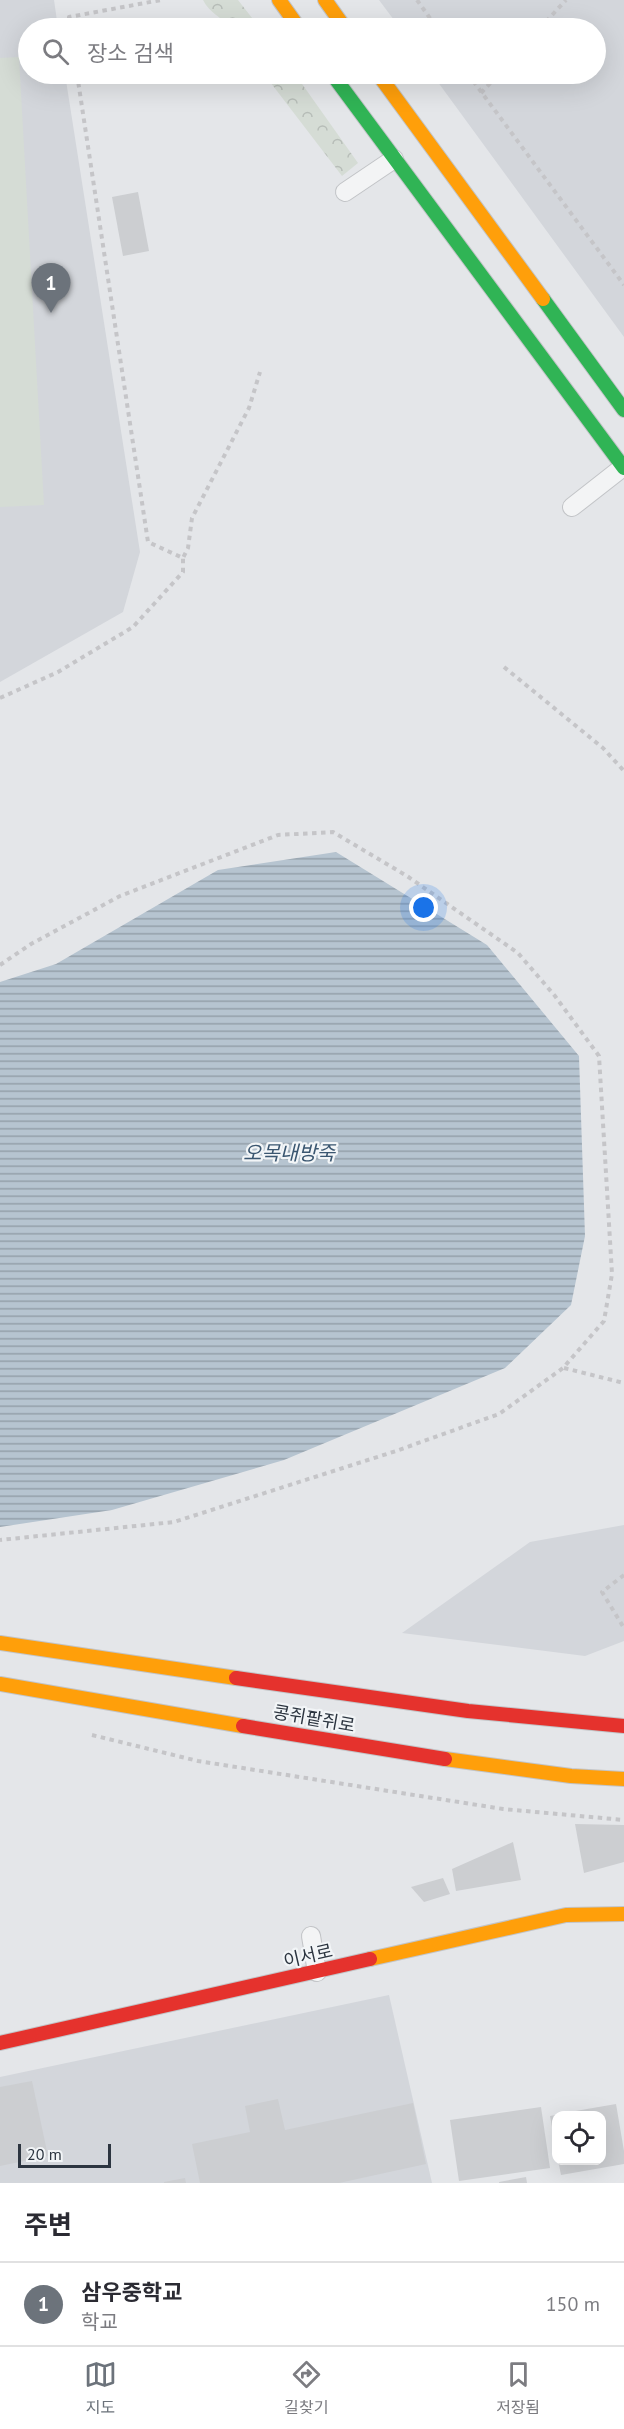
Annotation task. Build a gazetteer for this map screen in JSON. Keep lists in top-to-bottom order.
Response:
{
  "streets": {
    "street": ["콩쥐팥쥐로", "이서로"]
  },
  "water": ["오목내방죽"],
  "scale_bar": "20 m",
  "page": {
    "search": "장소 검색",
    "pins": "1",
    "scale": "20 m",
    "heading": "주변",
    "list": [
      {
        "mark": "1",
        "name": "삼우중학교",
        "note": "학교",
        "value": "150 m"
      }
    ],
    "nav": ["지도", "길찾기", "저장됨"]
  }
}
